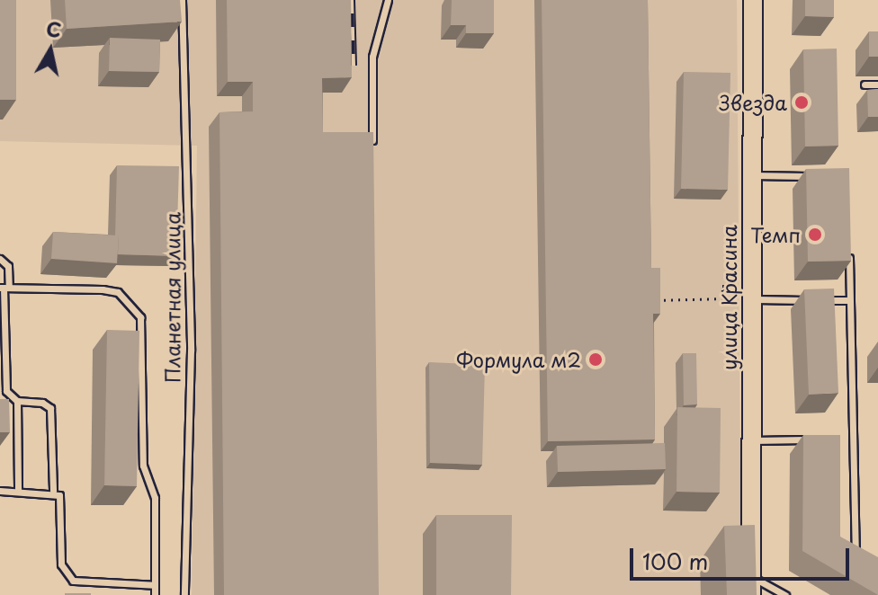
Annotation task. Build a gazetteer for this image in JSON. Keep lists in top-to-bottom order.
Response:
{
  "streets": {
    "street": ["улица Красина"],
    "lane": ["Планетная улица"]
  },
  "places": ["Звезда", "Темп", "Формула м2"],
  "scale_bar": "100 m",
  "north": "top"
}
